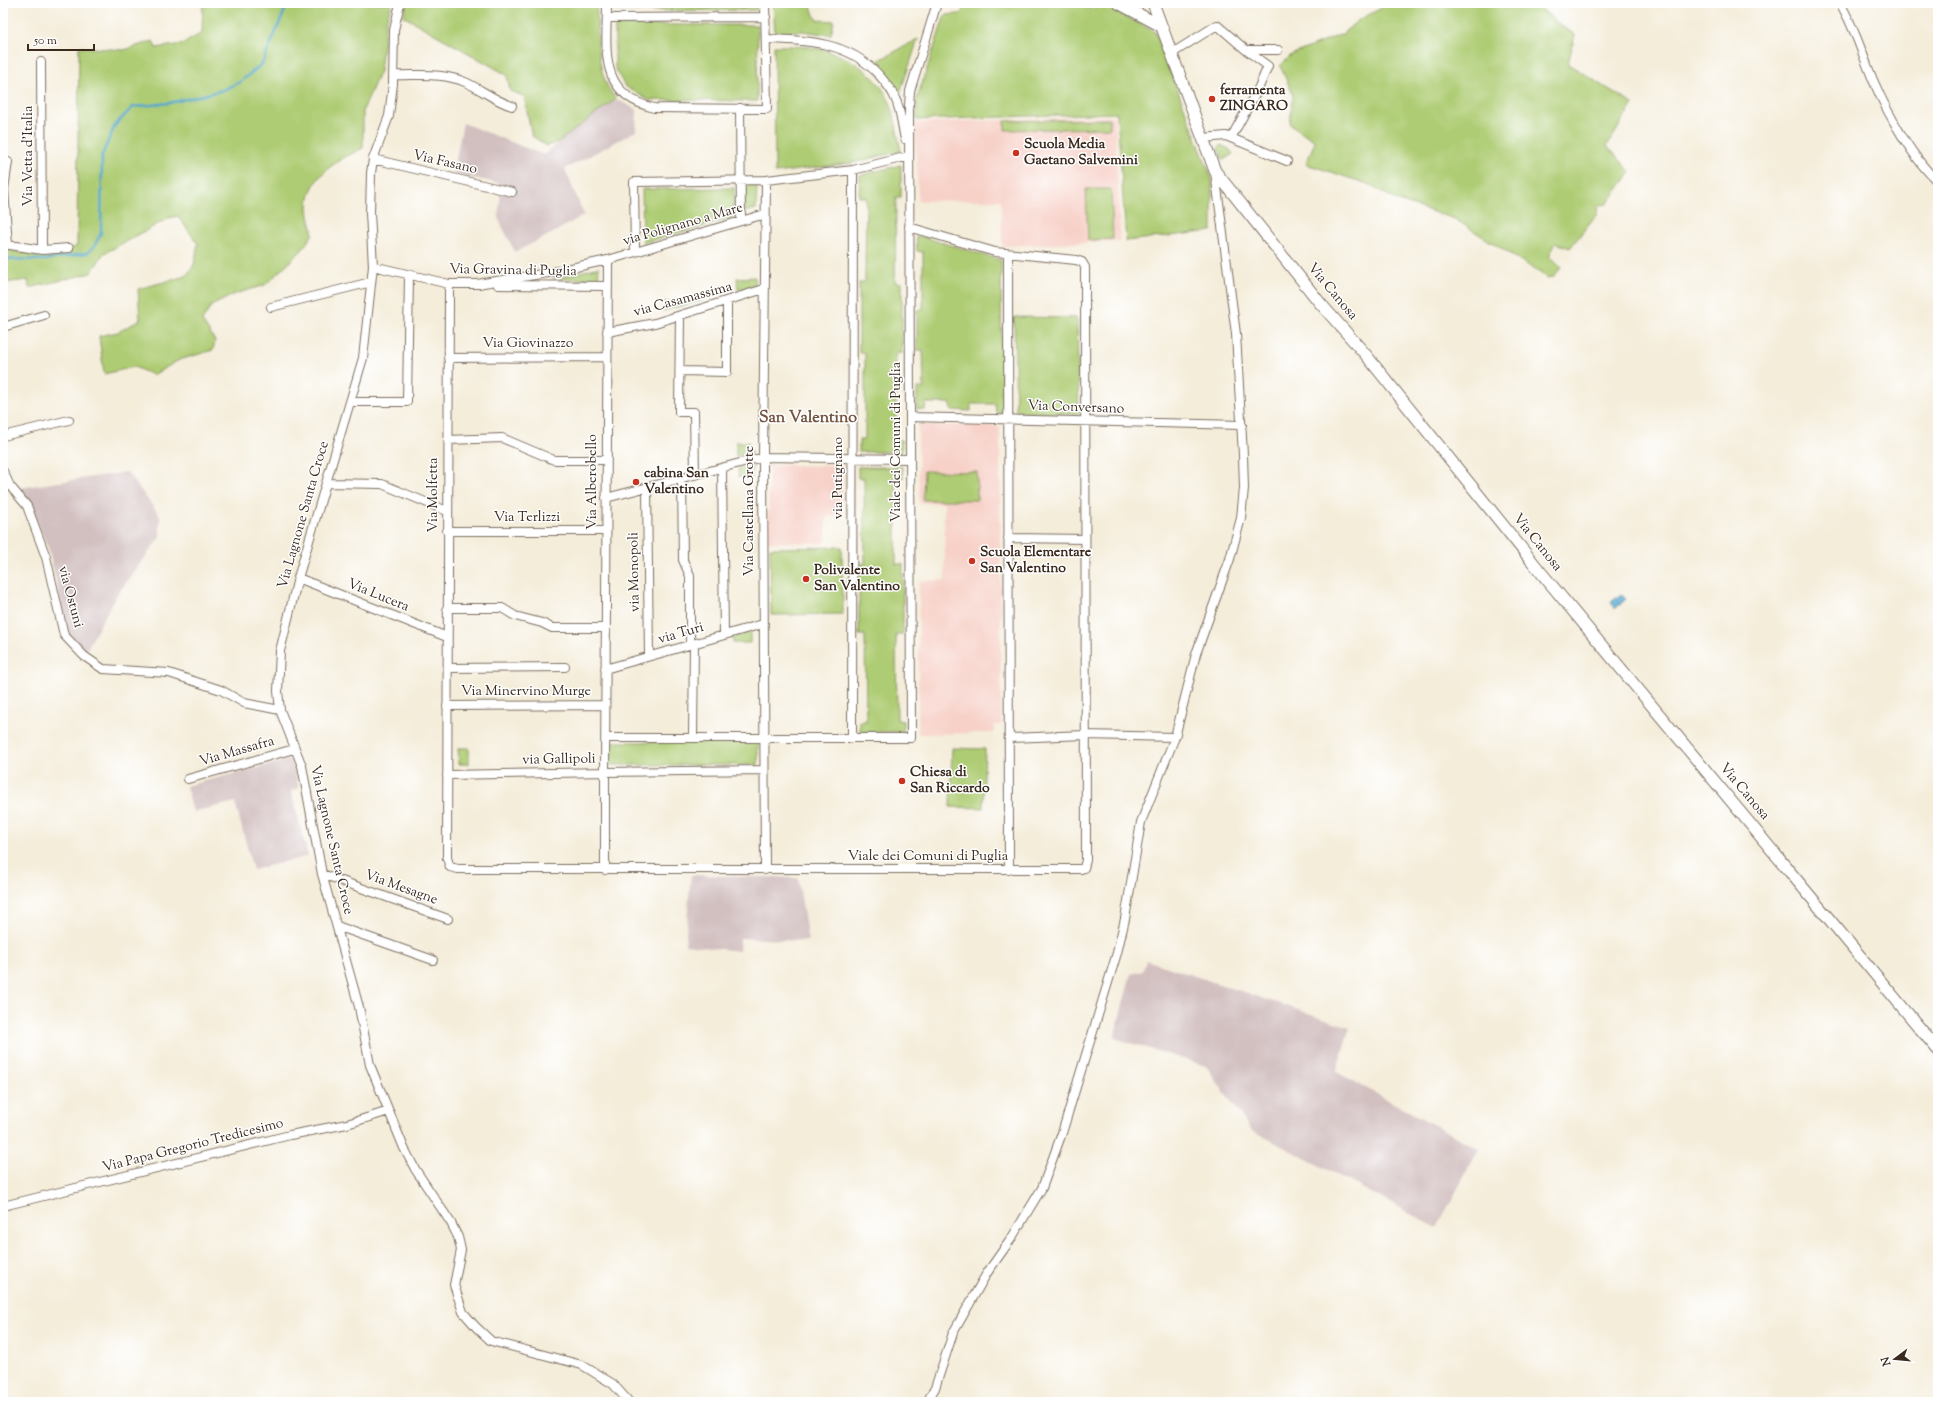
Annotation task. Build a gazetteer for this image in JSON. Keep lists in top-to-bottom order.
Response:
{
  "streets": {
    "main road": ["Via Canosa"],
    "street": [
      "Via Vetta d'Italia",
      "Via Fasano",
      "via Polignano a Mare",
      "Via Gravina di Puglia",
      "via Casamassima",
      "Via Giovinazzo",
      "Via Conversano",
      "Viale dei Comuni di Puglia",
      "via Putignano",
      "Via Alberobello",
      "Via Molfetta",
      "Via Castellana Grotte",
      "Via Lagnone Santa Croce",
      "Via Terlizzi",
      "via Monopoli",
      "Via Lucera",
      "via Ostuni",
      "via Turi",
      "Via Minervino Murge",
      "Via Massafra",
      "via Gallipoli",
      "Via Mesagne",
      "Via Papa Gregorio Tredicesimo"
    ]
  },
  "crossings": [
    ["Via Fasano", "Via Lagnone Santa Croce"],
    ["via Polignano a Mare", "Via Gravina di Puglia"],
    ["via Polignano a Mare", "Via Alberobello"],
    ["via Polignano a Mare", "Via Castellana Grotte"],
    ["Via Gravina di Puglia", "Via Alberobello"],
    ["Via Gravina di Puglia", "Via Molfetta"],
    ["Via Gravina di Puglia", "Via Lagnone Santa Croce"],
    ["via Casamassima", "Via Alberobello"],
    ["via Casamassima", "Via Castellana Grotte"],
    ["Via Giovinazzo", "Via Alberobello"],
    ["Via Giovinazzo", "Via Molfetta"],
    ["Via Conversano", "Viale dei Comuni di Puglia"],
    ["Viale dei Comuni di Puglia", "via Putignano"],
    ["Viale dei Comuni di Puglia", "Via Castellana Grotte"],
    ["Viale dei Comuni di Puglia", "via Gallipoli"],
    ["Via Alberobello", "Via Terlizzi"],
    ["Via Alberobello", "via Turi"],
    ["Via Alberobello", "Via Minervino Murge"],
    ["Via Alberobello", "via Gallipoli"],
    ["Via Molfetta", "Via Terlizzi"],
    ["Via Molfetta", "Via Lucera"],
    ["Via Molfetta", "Via Minervino Murge"],
    ["Via Castellana Grotte", "via Turi"],
    ["Via Lagnone Santa Croce", "Via Lucera"],
    ["Via Lagnone Santa Croce", "via Ostuni"],
    ["Via Lagnone Santa Croce", "Via Massafra"],
    ["Via Lagnone Santa Croce", "Via Mesagne"],
    ["Via Lagnone Santa Croce", "Via Papa Gregorio Tredicesimo"],
    ["via Monopoli", "via Turi"],
    ["Via Minervino Murge", "via Gallipoli"]
  ],
  "districts": ["San Valentino"],
  "places": [
    "ferramenta ZINGARO",
    "Scuola Media Gaetano Salvemini",
    "cabina San Valentino",
    "Scuola Elementare San Valentino",
    "Polivalente San Valentino",
    "Chiesa di San Riccardo"
  ],
  "scale_bar": "50 m",
  "north": "left"
}
